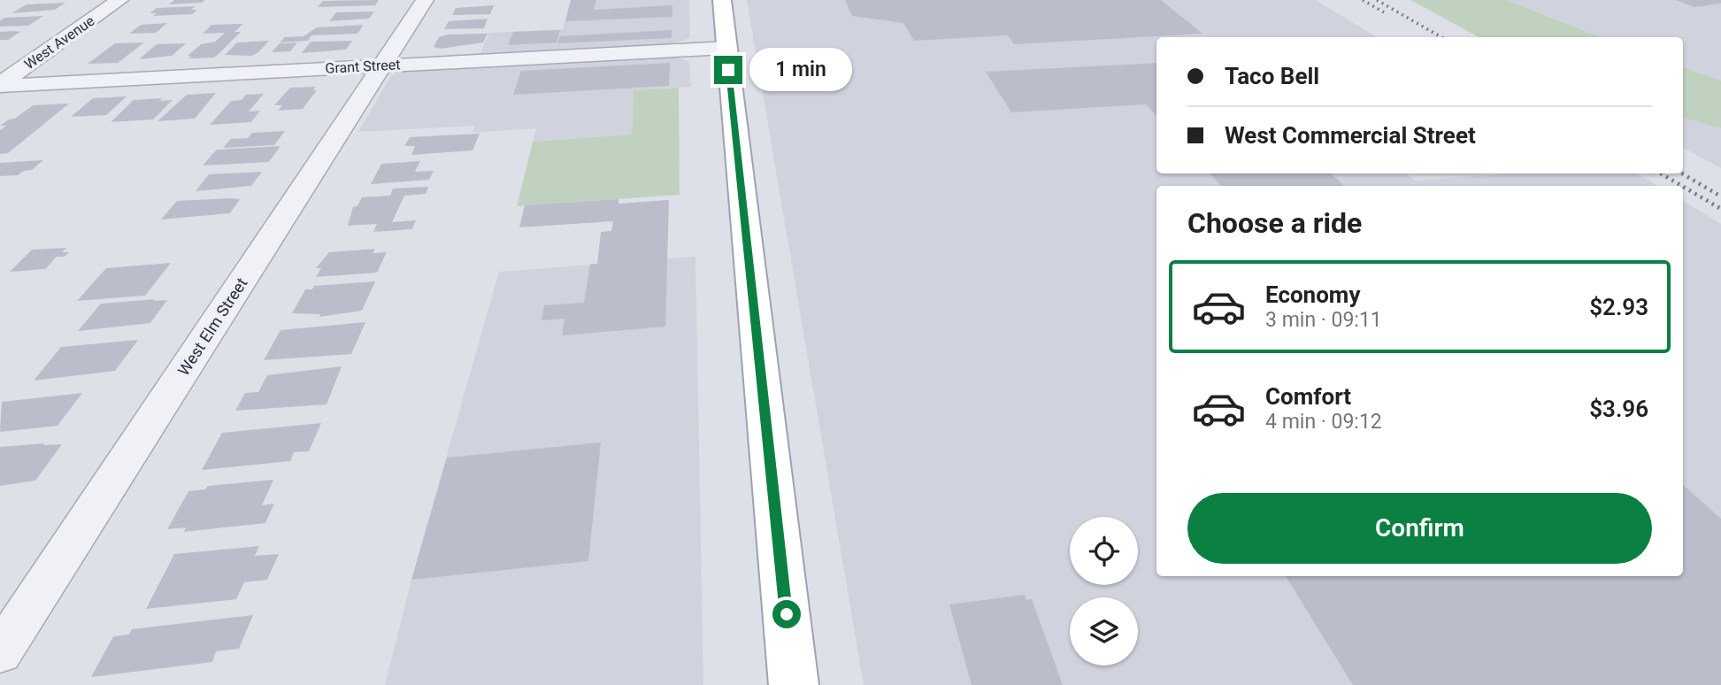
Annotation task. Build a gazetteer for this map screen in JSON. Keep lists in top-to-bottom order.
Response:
{
  "streets": {
    "street": ["West Avenue", "Grant Street", "West Elm Street"]
  },
  "crossings": [
    ["West Avenue", "Grant Street"],
    ["Grant Street", "West Elm Street"]
  ],
  "page": {
    "banner": ["Taco Bell", "West Commercial Street"],
    "bubble": "1 min",
    "heading": "Choose a ride",
    "list": [
      {
        "name": "Economy",
        "note": "3 min · 09:11",
        "value": "$2.93"
      },
      {
        "name": "Comfort",
        "note": "4 min · 09:12",
        "value": "$3.96"
      }
    ],
    "buttons": "Confirm"
  }
}
